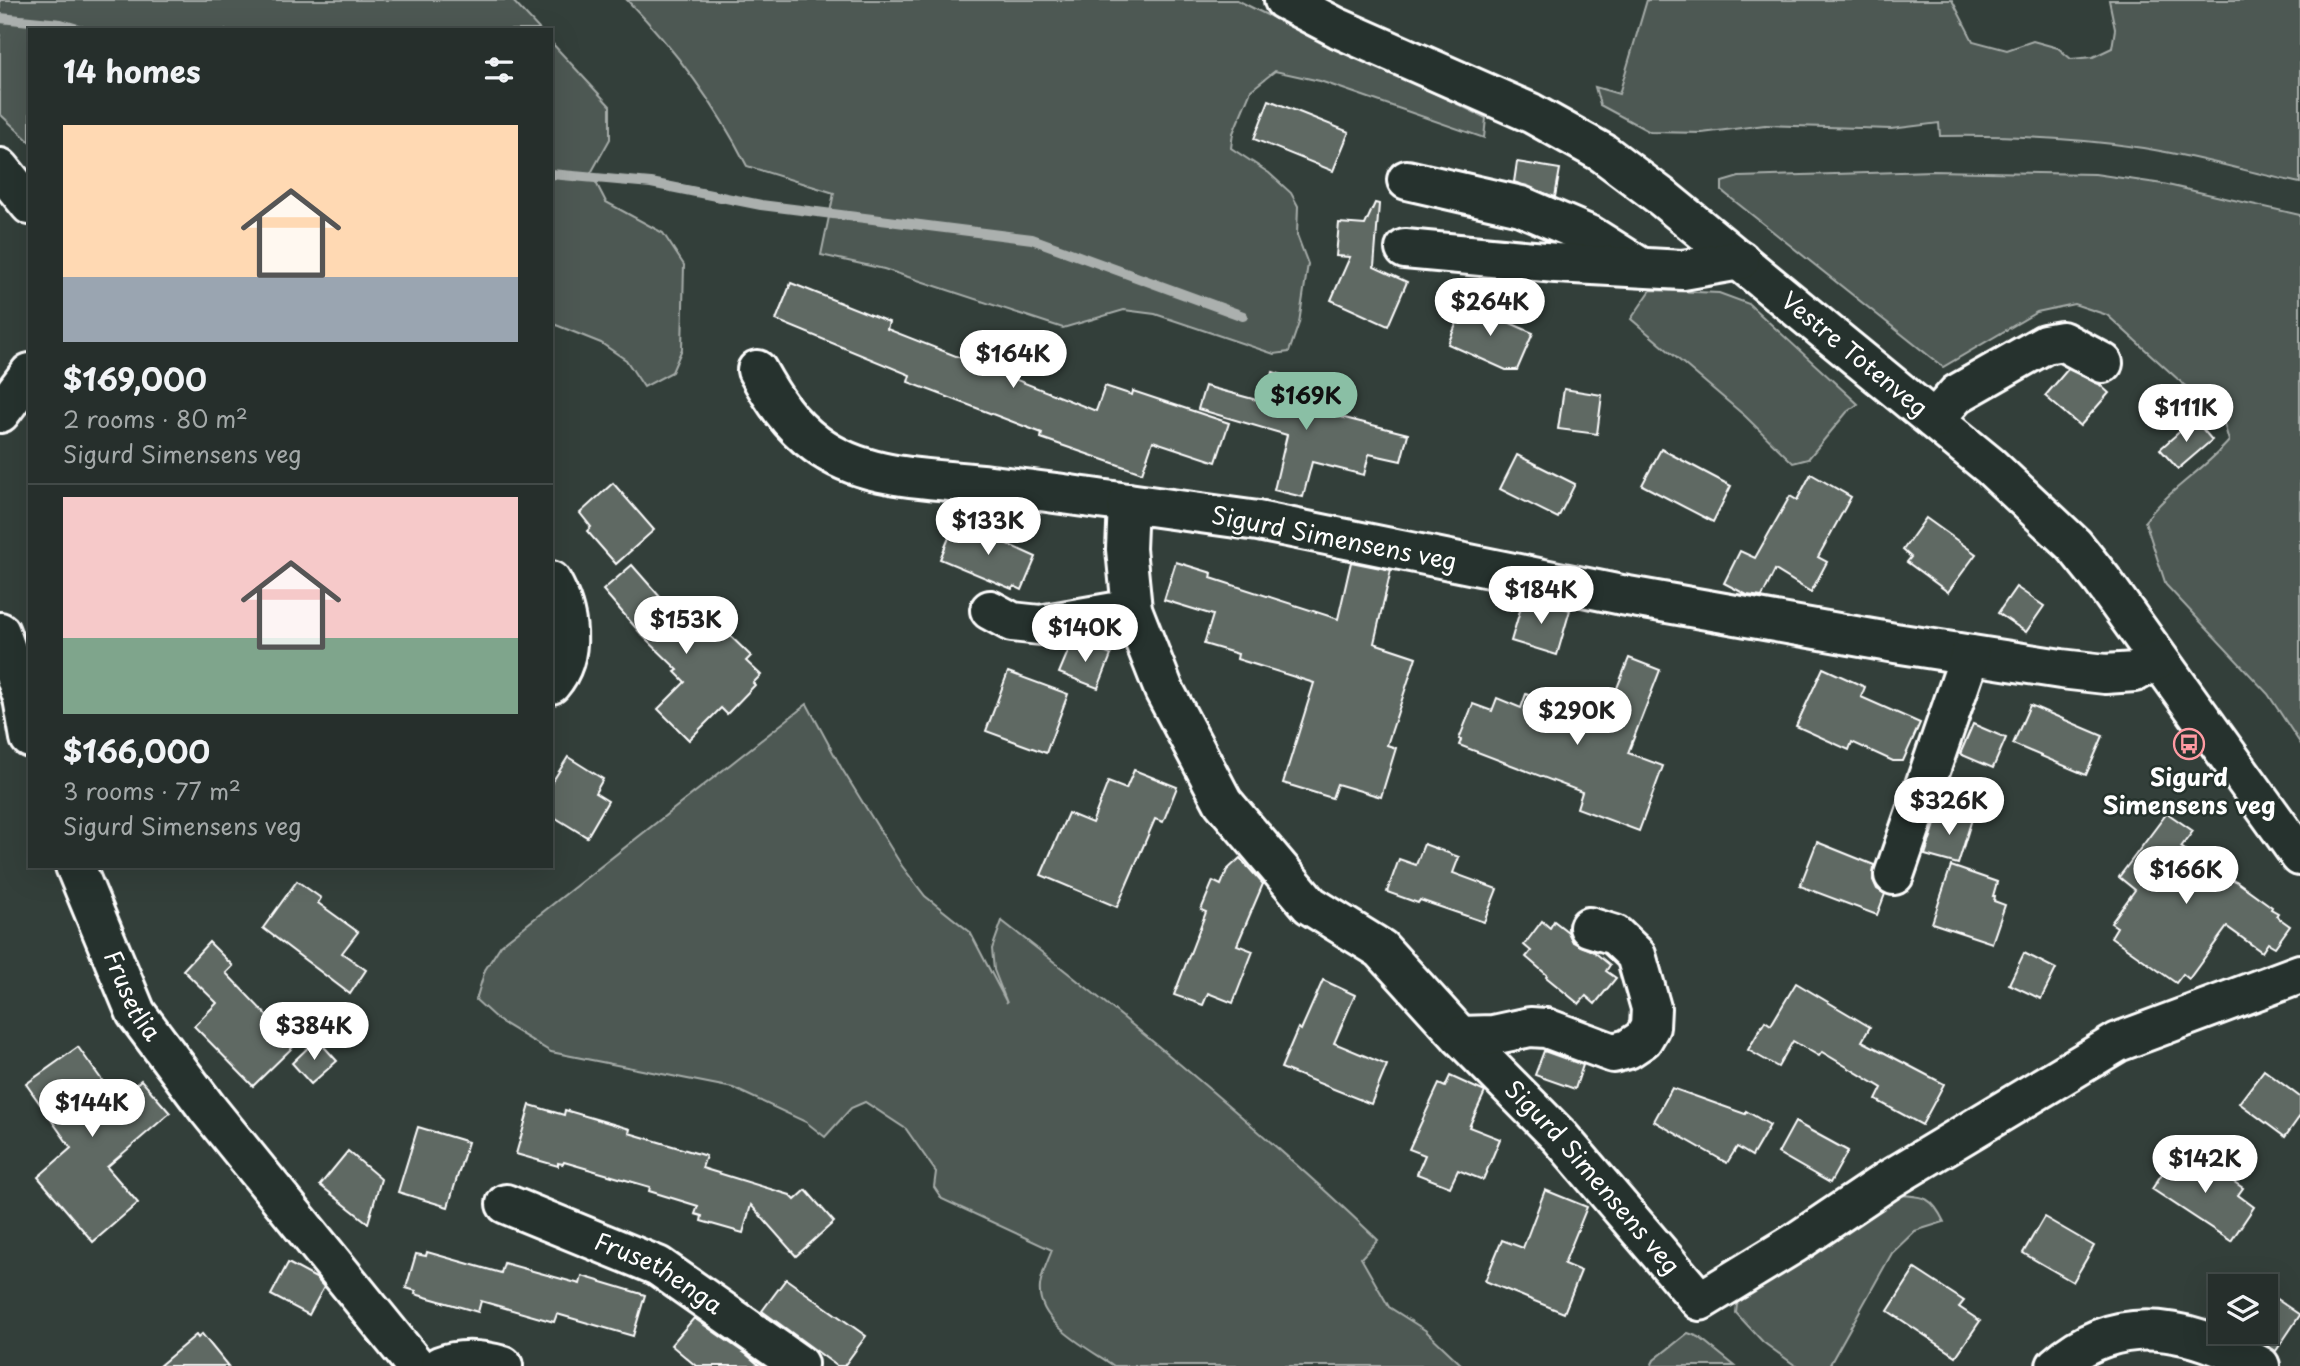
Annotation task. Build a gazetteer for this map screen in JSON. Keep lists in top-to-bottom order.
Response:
{
  "streets": {
    "street": [
      "Vestre Totenveg",
      "Sigurd Simensens veg",
      "Frusetlia",
      "Frusethenga"
    ]
  },
  "crossings": [
    ["Vestre Totenveg", "Sigurd Simensens veg"]
  ],
  "places": {
    "bus stop": ["Sigurd Simensens veg"]
  },
  "page": {
    "heading": "14 homes",
    "list": [
      {
        "name": "$169,000",
        "note": "2 rooms · 80 m² · Sigurd Simensens veg"
      },
      {
        "name": "$166,000",
        "note": "3 rooms · 77 m² · Sigurd Simensens veg"
      }
    ],
    "price": [
      "$264K",
      "$164K",
      "$169K",
      "$111K",
      "$133K",
      "$184K",
      "$153K",
      "$140K",
      "$290K",
      "$326K",
      "$166K",
      "$384K",
      "$144K",
      "$142K"
    ]
  }
}
